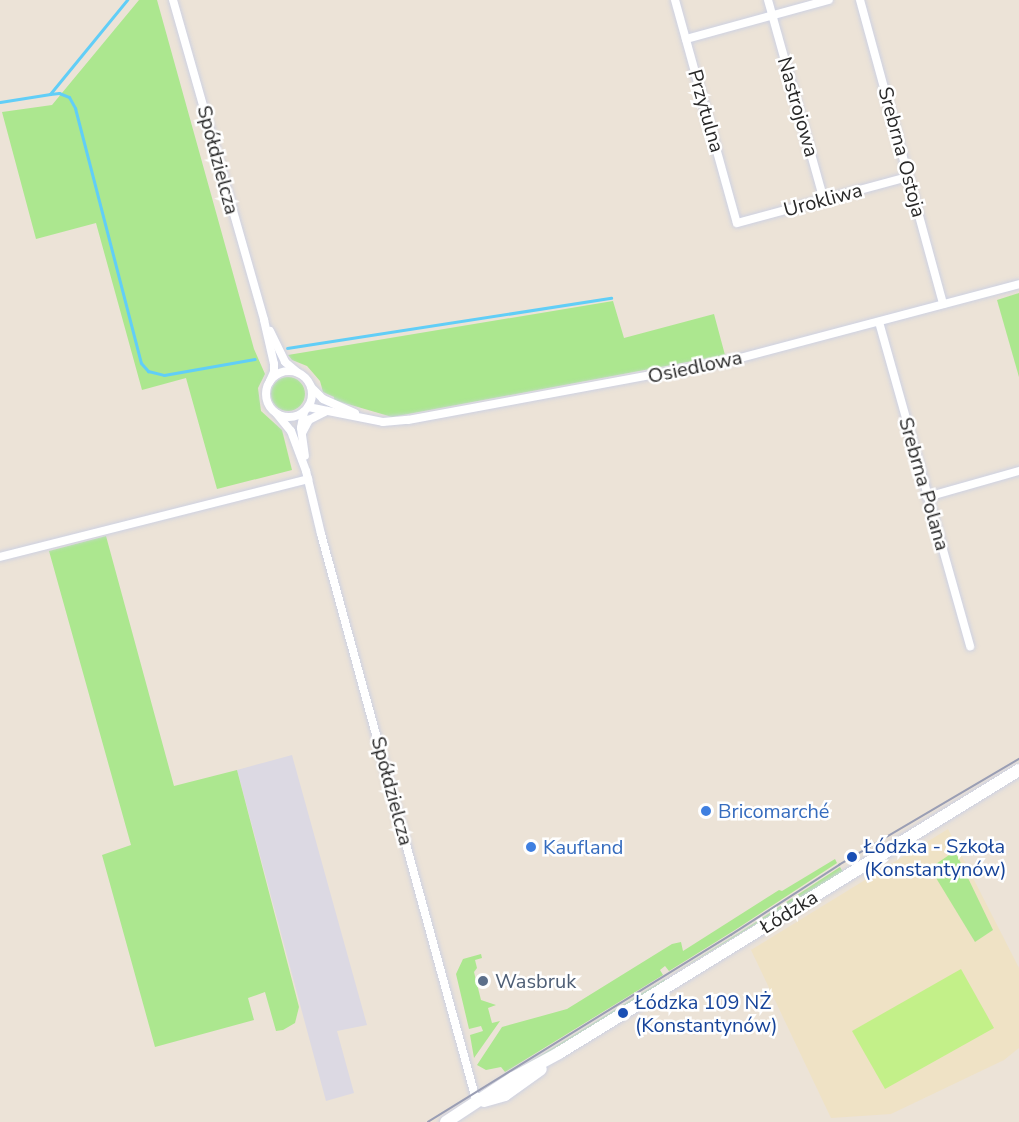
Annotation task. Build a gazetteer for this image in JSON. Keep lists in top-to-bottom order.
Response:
{
  "streets": {
    "main road": ["Łódzka"],
    "street": [
      "Nastrojowa",
      "Przytulna",
      "Srebrna Ostoja",
      "Spółdzielcza",
      "Urokliwa",
      "Osiedlowa",
      "Srebrna Polana"
    ]
  },
  "crossings": [
    ["Nastrojowa", "Urokliwa"],
    ["Przytulna", "Urokliwa"],
    ["Srebrna Ostoja", "Urokliwa"],
    ["Srebrna Ostoja", "Osiedlowa"],
    ["Spółdzielcza", "Łódzka"],
    ["Osiedlowa", "Srebrna Polana"]
  ],
  "places": [
    "Bricomarché",
    "Kaufland",
    "Łódzka - Szkoła (Konstantynów)",
    "Wasbruk",
    "Łódzka 109 NŻ (Konstantynów)"
  ]
}
